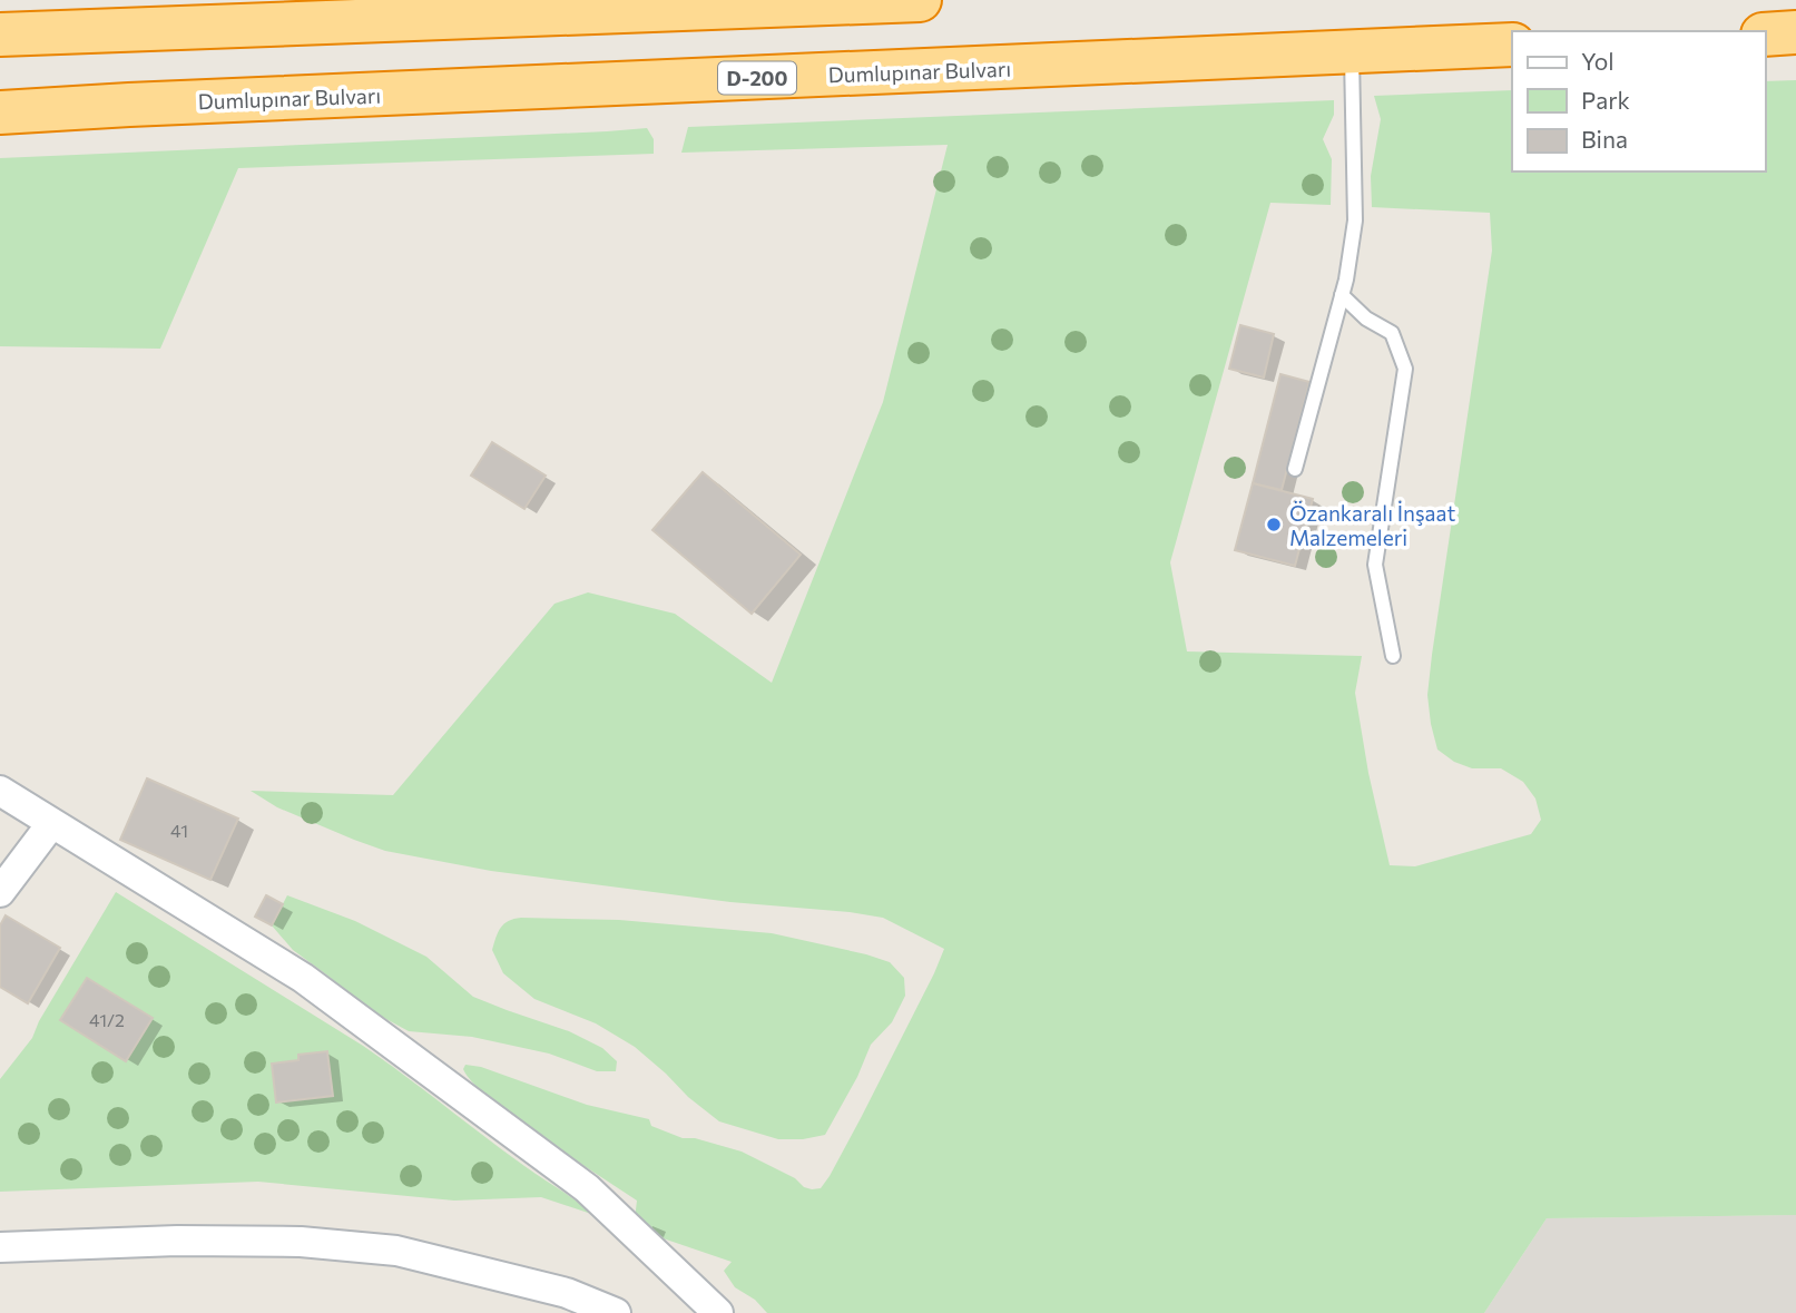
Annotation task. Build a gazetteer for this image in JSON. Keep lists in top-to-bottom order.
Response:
{
  "streets": {
    "highway": ["Dumlupınar Bulvarı", "D-200"]
  },
  "places": ["Özankaralı İnşaat Malzemeleri"],
  "house_numbers": ["41", "41/2"],
  "legend": ["Yol", "Park", "Bina"]
}
